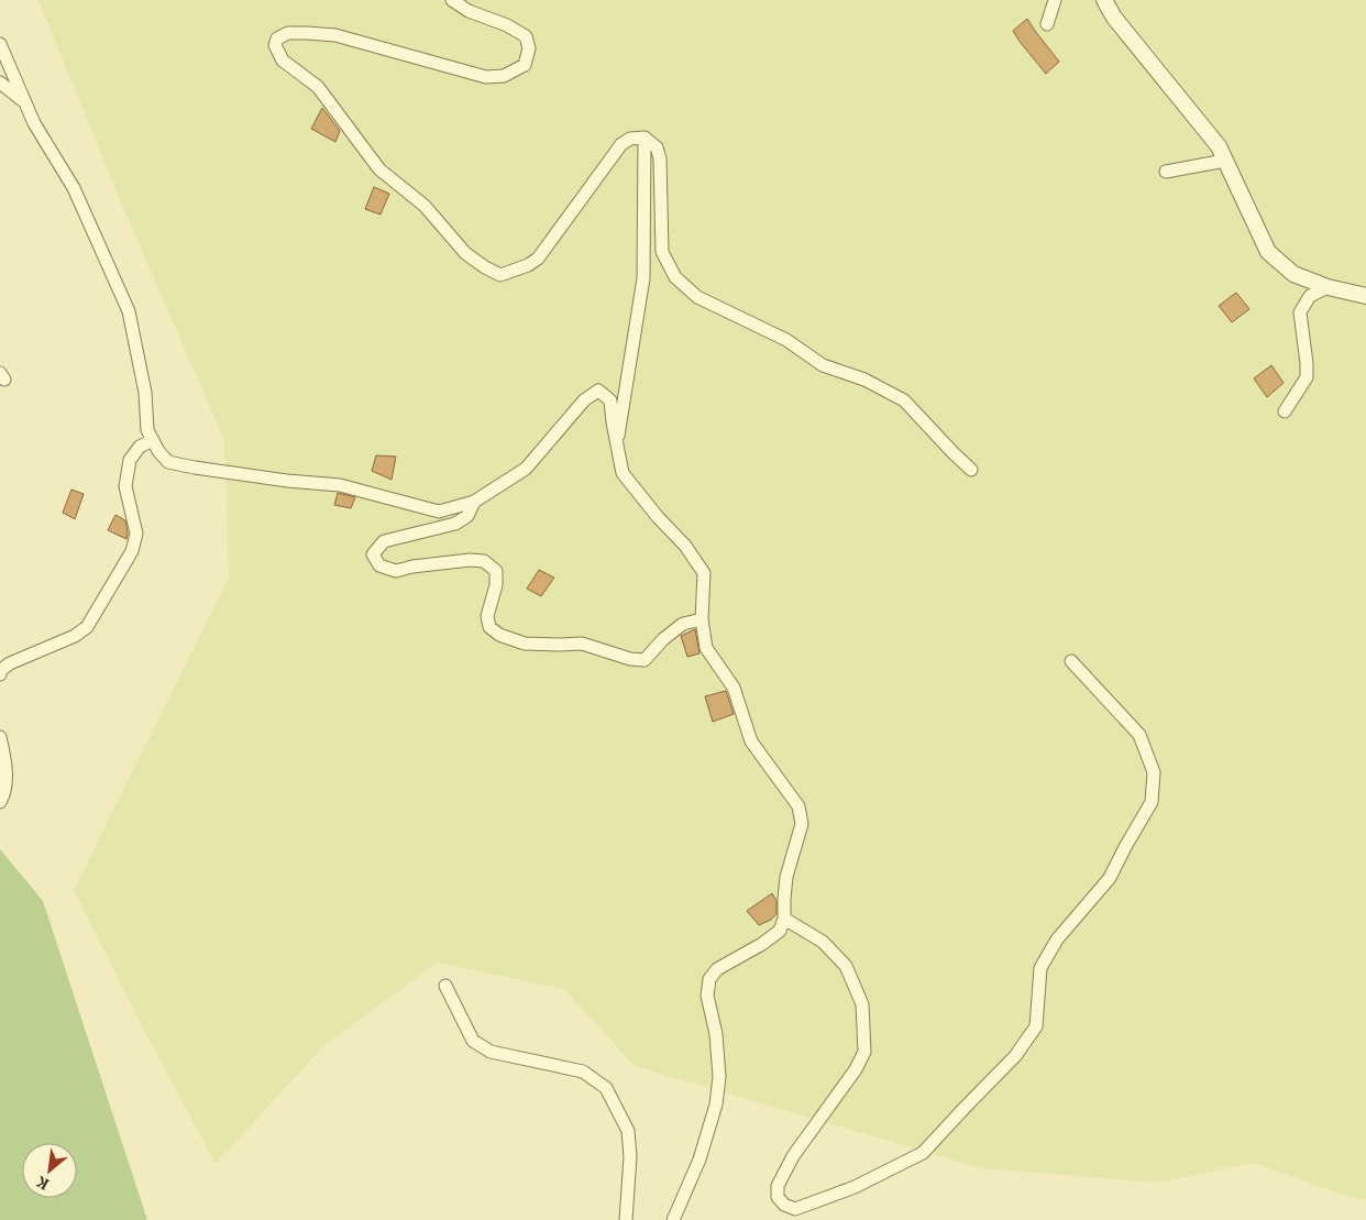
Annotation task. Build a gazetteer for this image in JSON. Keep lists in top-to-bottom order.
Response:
{
  "north": "bottom left"
}
